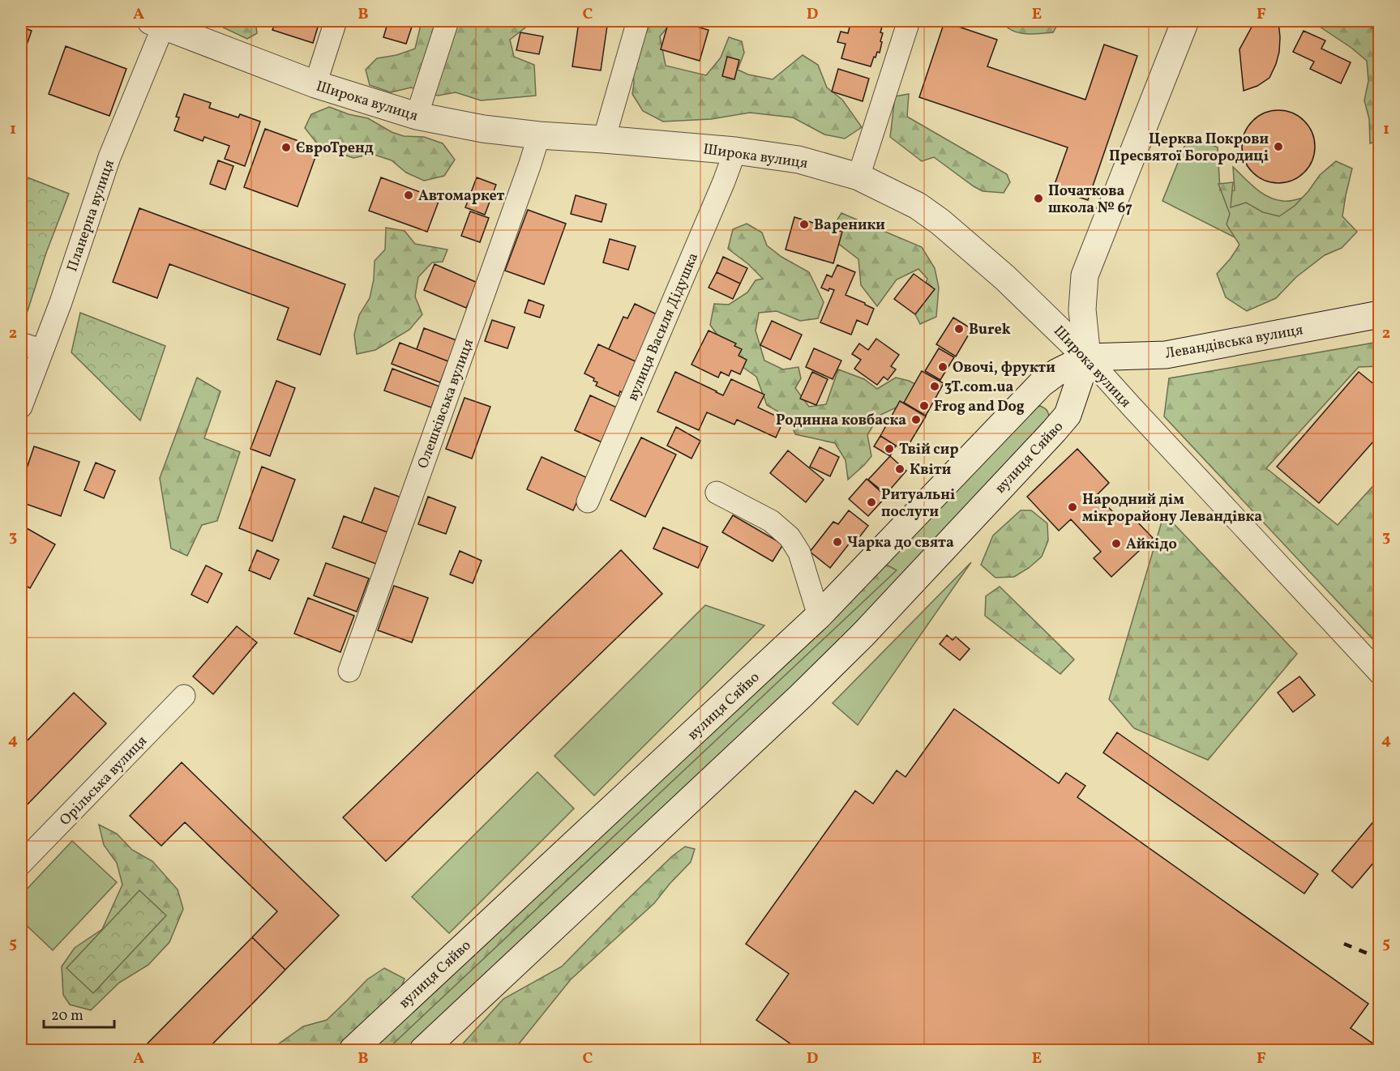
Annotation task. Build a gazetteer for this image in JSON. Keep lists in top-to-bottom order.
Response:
{
  "streets": {
    "main road": ["Широка вулиця", "Левандівська вулиця", "вулиця Сяйво"],
    "street": [
      "Планерна вулиця",
      "вулиця Василя Дідушка",
      "Олешківська вулиця",
      "Орільська вулиця"
    ]
  },
  "crossings": [
    ["Широка вулиця", "Планерна вулиця"],
    ["Широка вулиця", "вулиця Василя Дідушка"],
    ["Широка вулиця", "Левандівська вулиця"],
    ["Широка вулиця", "Олешківська вулиця"],
    ["Широка вулиця", "вулиця Сяйво"],
    ["Левандівська вулиця", "вулиця Сяйво"]
  ],
  "places": [
    "Церква Покрови Пресвятої Богородиці",
    "ЄвроТренд",
    "Автомаркет",
    "Початкова школа № 67",
    "Вареники",
    "Burek",
    "Овочі, фрукти",
    "3T.com.ua",
    "Frog and Dog",
    "Родинна ковбаска",
    "Твій сир",
    "Квіти",
    "Ритуальні послуги",
    "Народний дім мікрорайону Левандівка",
    "Чарка до свята",
    "Айкідо"
  ],
  "scale_bar": "20 m",
  "grid": {
    "columns": [
      "A",
      "B",
      "C",
      "D",
      "E",
      "F"
    ],
    "rows": [
      "1",
      "2",
      "3",
      "4",
      "5"
    ]
  }
}
